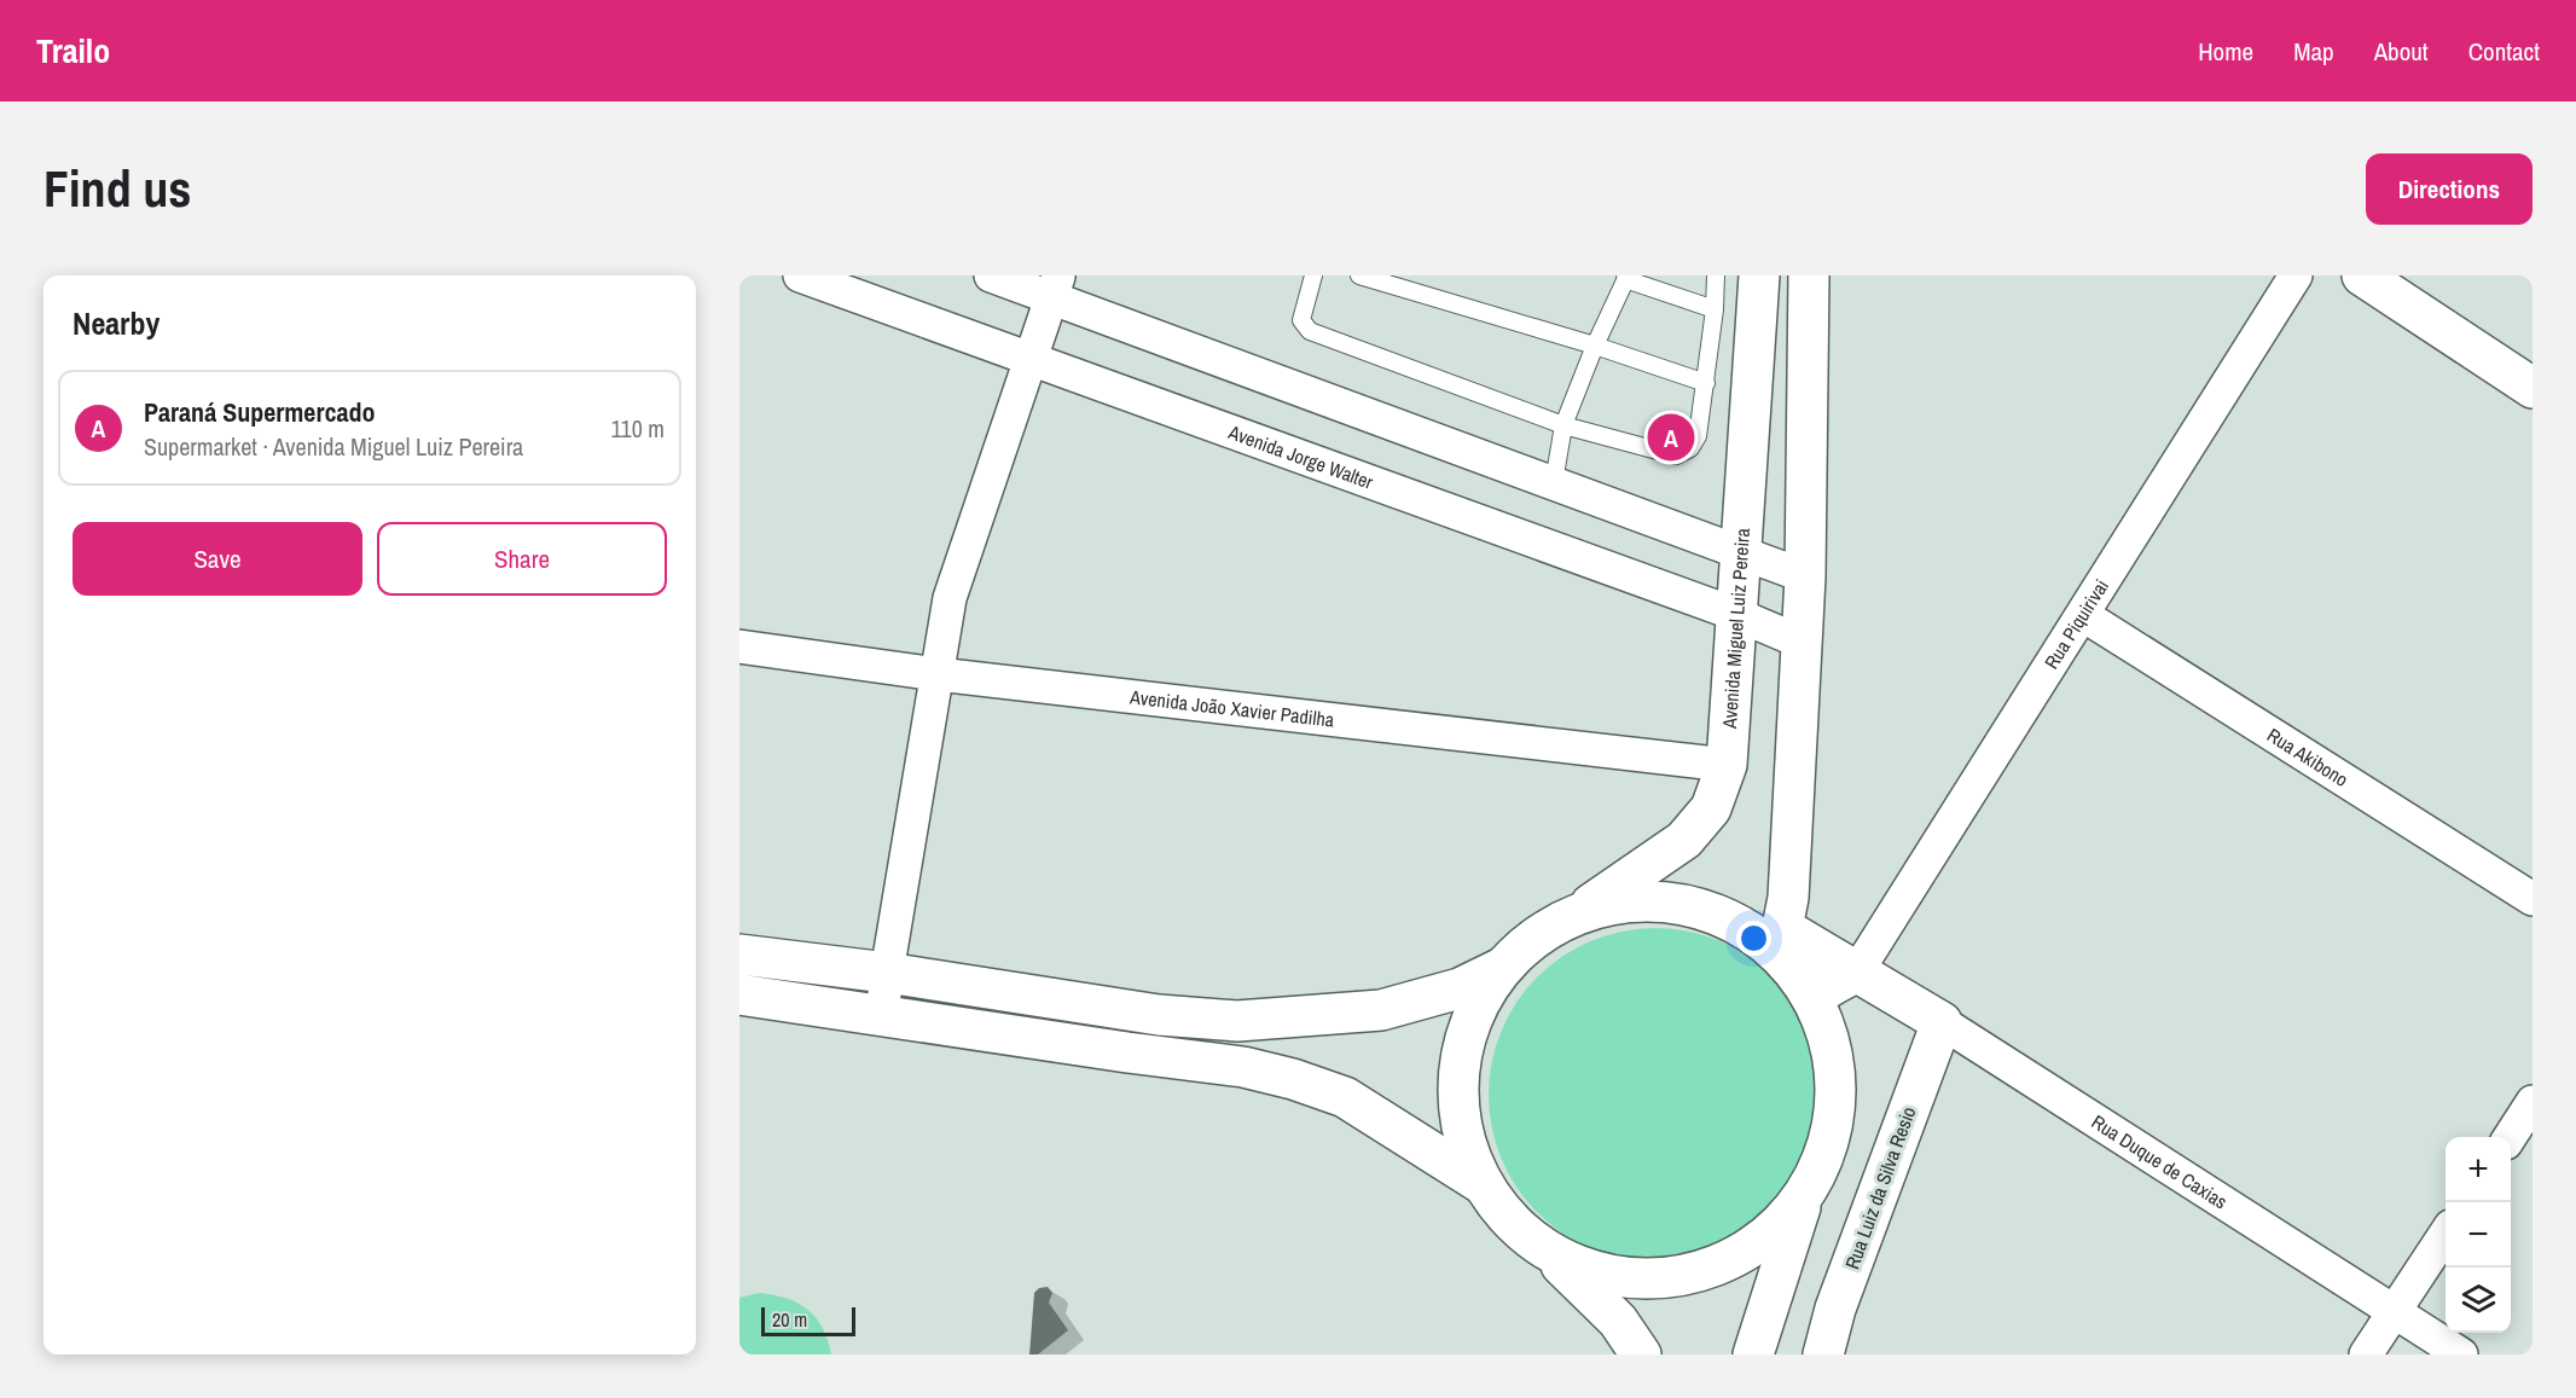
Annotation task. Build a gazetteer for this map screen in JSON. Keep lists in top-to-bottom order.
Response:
{
  "streets": {
    "main road": ["Avenida Miguel Luiz Pereira", "Rua Duque de Caxias", "Rua Luiz da Silva Resio"],
    "street": [
      "Avenida Jorge Walter",
      "Rua Piquirivai",
      "Avenida João Xavier Padilha",
      "Rua Akibono"
    ]
  },
  "crossings": [
    ["Avenida Jorge Walter", "Avenida Miguel Luiz Pereira"],
    ["Rua Piquirivai", "Rua Akibono"],
    ["Rua Piquirivai", "Rua Duque de Caxias"],
    ["Avenida Miguel Luiz Pereira", "Avenida João Xavier Padilha"],
    ["Rua Duque de Caxias", "Rua Luiz da Silva Resio"]
  ],
  "scale_bar": "20 m",
  "page": {
    "header": "Trailo",
    "nav": [
      "Home",
      "Map",
      "About",
      "Contact"
    ],
    "buttons": [
      "Directions",
      ["Save", "Share"]
    ],
    "title": "Find us",
    "heading": "Nearby",
    "list": [
      {
        "mark": "A",
        "name": "Paraná Supermercado",
        "note": "Supermarket · Avenida Miguel Luiz Pereira",
        "value": "110 m"
      }
    ],
    "pins": "A",
    "map_buttons": ["+", "−"],
    "scale": "20 m"
  }
}
